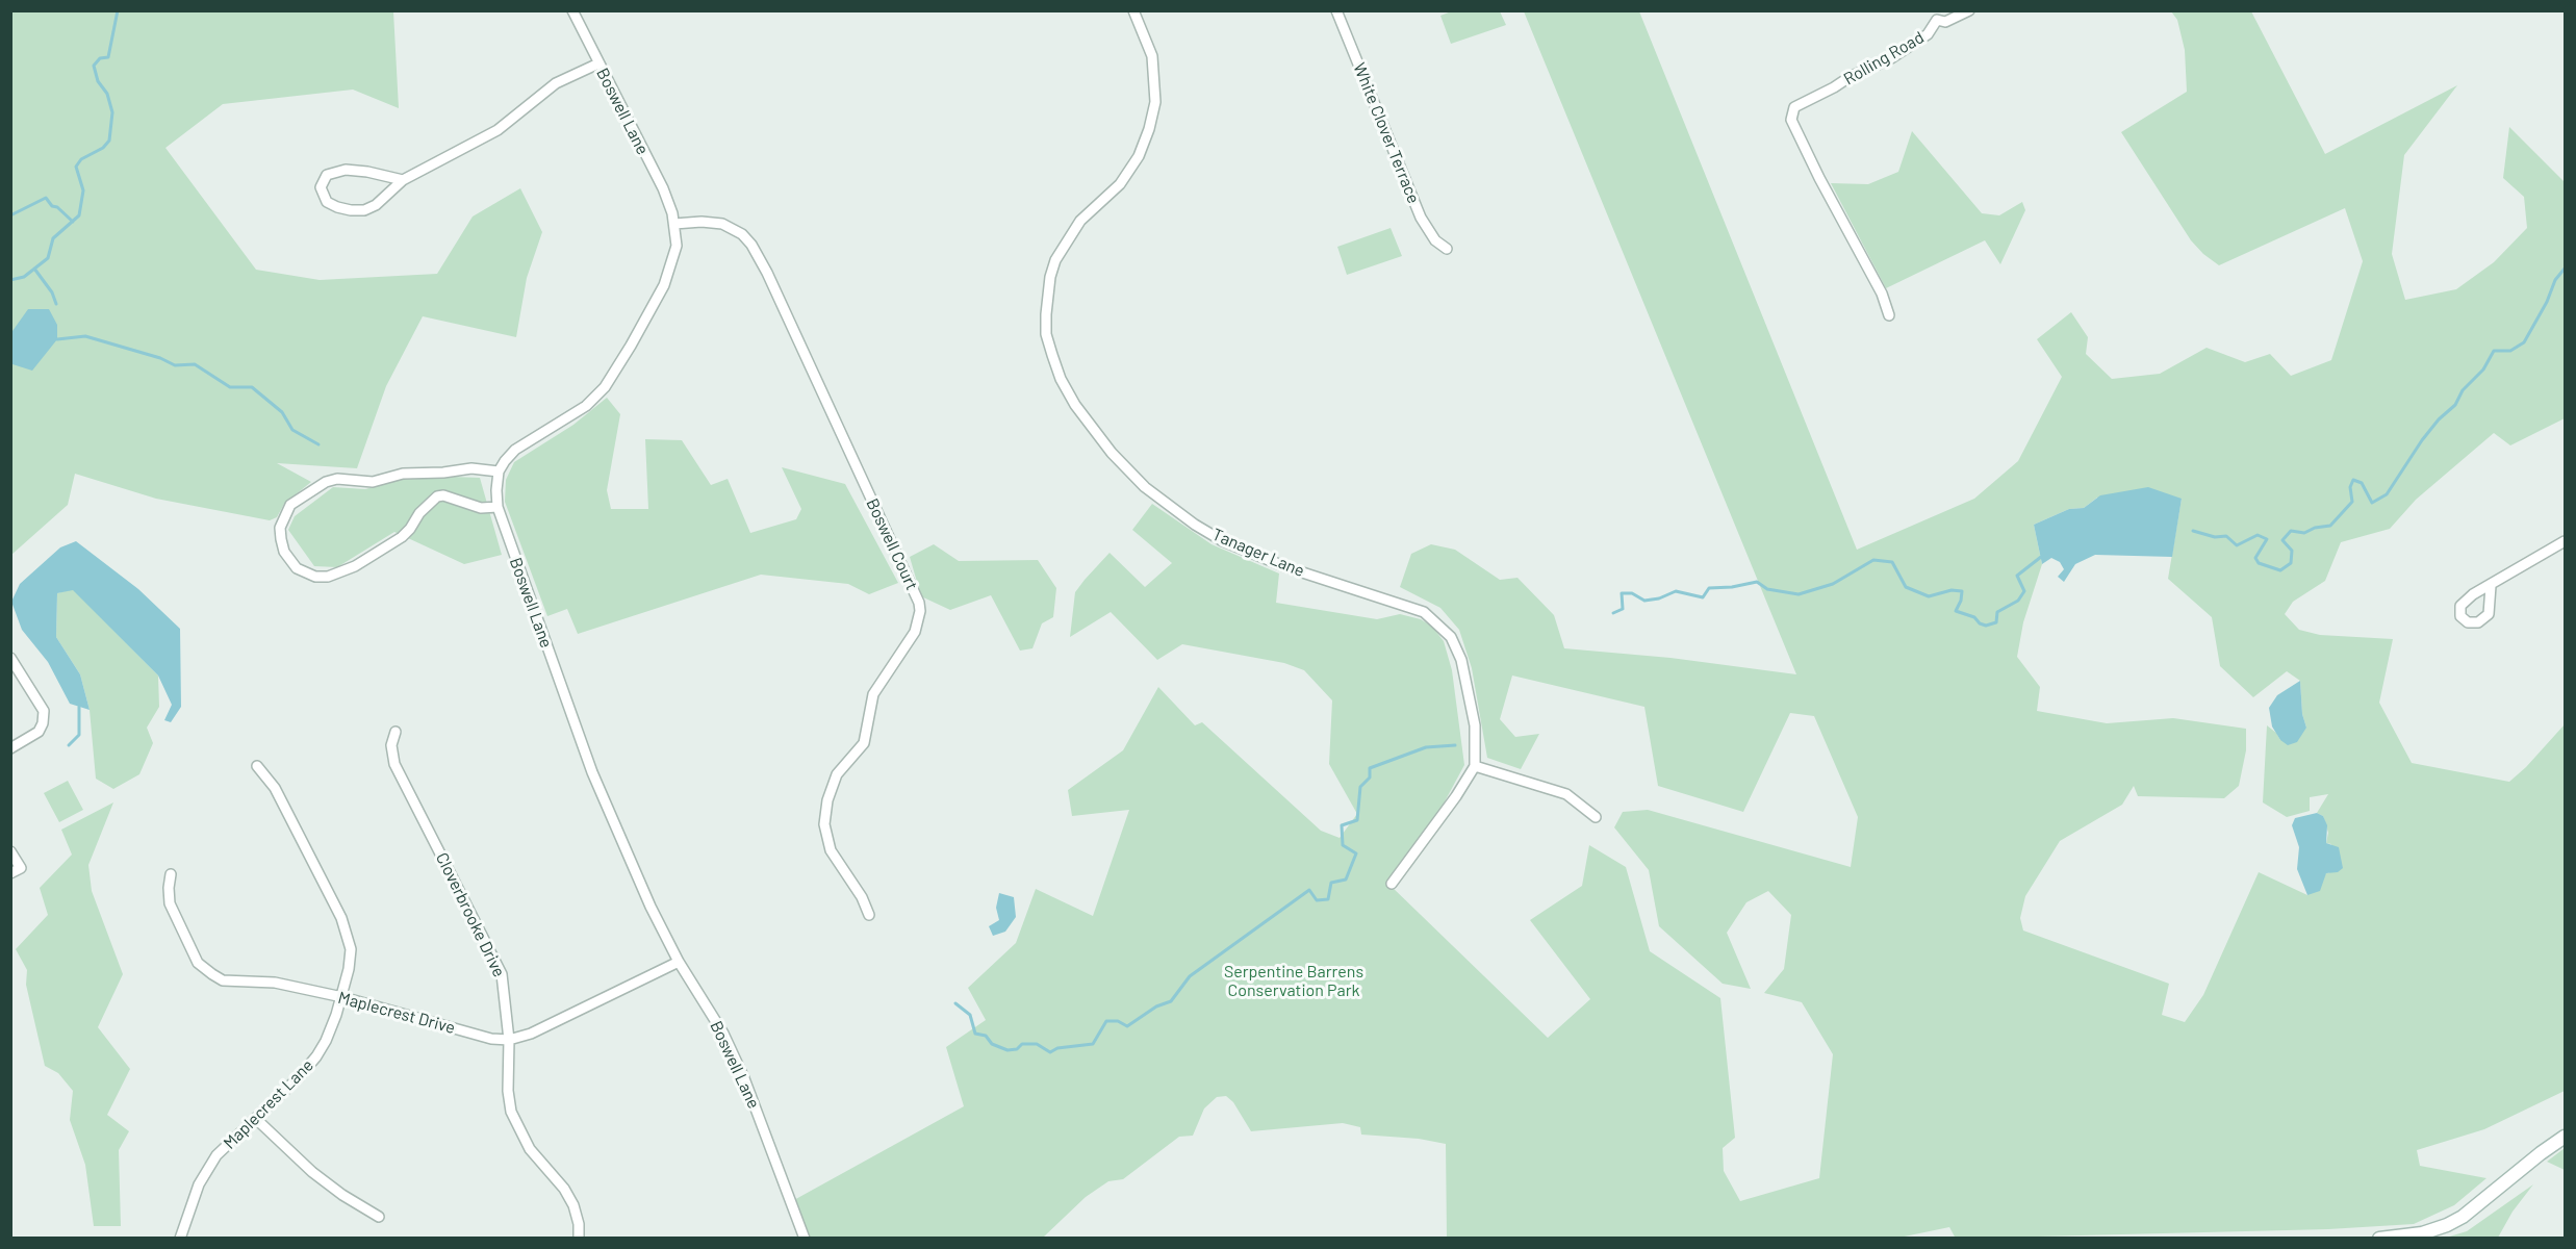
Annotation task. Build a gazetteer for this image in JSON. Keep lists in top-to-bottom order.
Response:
{
  "streets": {
    "street": [
      "Rolling Road",
      "Boswell Lane",
      "White Clover Terrace",
      "Boswell Court",
      "Tanager Lane",
      "Cloverbrooke Drive",
      "Maplecrest Drive",
      "Maplecrest Lane"
    ]
  },
  "crossings": [
    ["Boswell Lane", "Boswell Court"],
    ["Boswell Lane", "Maplecrest Drive"],
    ["Cloverbrooke Drive", "Maplecrest Drive"],
    ["Maplecrest Drive", "Maplecrest Lane"]
  ],
  "parks": ["Serpentine Barrens Conservation Park"]
}
